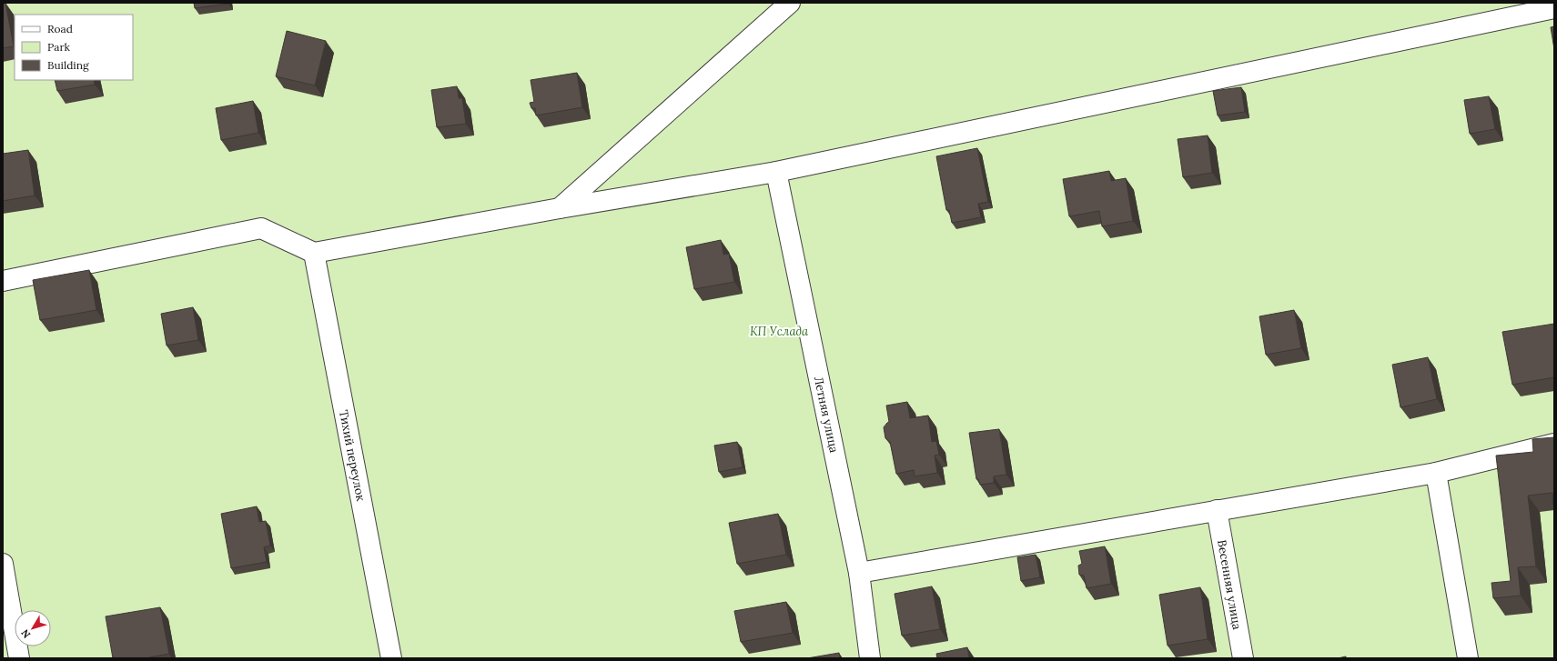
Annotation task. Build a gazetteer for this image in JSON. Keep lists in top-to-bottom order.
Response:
{
  "streets": {
    "street": ["Летняя улица", "Тихий переулок", "Весенняя улица"]
  },
  "parks": ["КП Услада"],
  "legend": ["Road", "Park", "Building"],
  "north": "bottom left"
}
